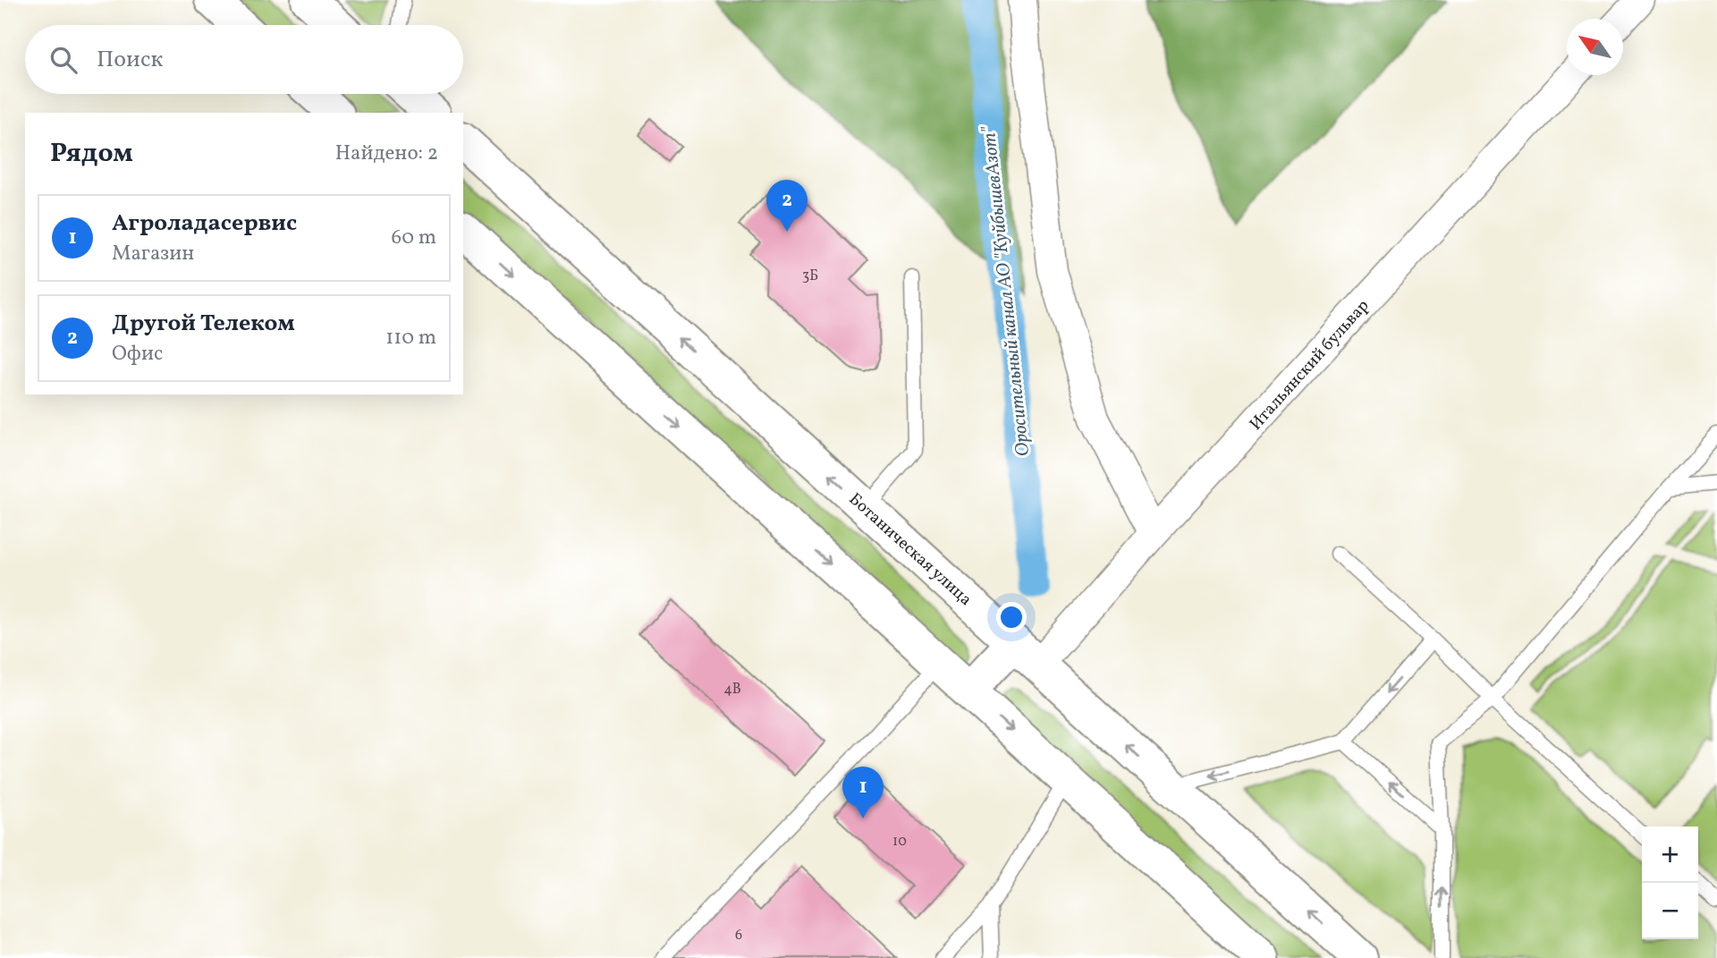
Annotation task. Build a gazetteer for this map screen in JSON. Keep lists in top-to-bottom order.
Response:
{
  "streets": {
    "main road": ["Ботаническая улица"],
    "street": ["Итальянский бульвар"]
  },
  "crossings": [
    ["Итальянский бульвар", "Ботаническая улица"]
  ],
  "water": ["Оросительный канал АО \"КуйбышевАзот\""],
  "house_numbers": [
    "3Б",
    "4В",
    "10",
    "6"
  ],
  "north": "top left",
  "page": {
    "search": "Поиск",
    "heading": ["Рядом", "Найдено: 2"],
    "pins": ["2", "1"],
    "list": [
      {
        "mark": "1",
        "name": "Агроладасервис",
        "note": "Магазин",
        "value": "60 m"
      },
      {
        "mark": "2",
        "name": "Другой Телеком",
        "note": "Офис",
        "value": "110 m"
      }
    ],
    "map_buttons": ["+", "−"]
  }
}
